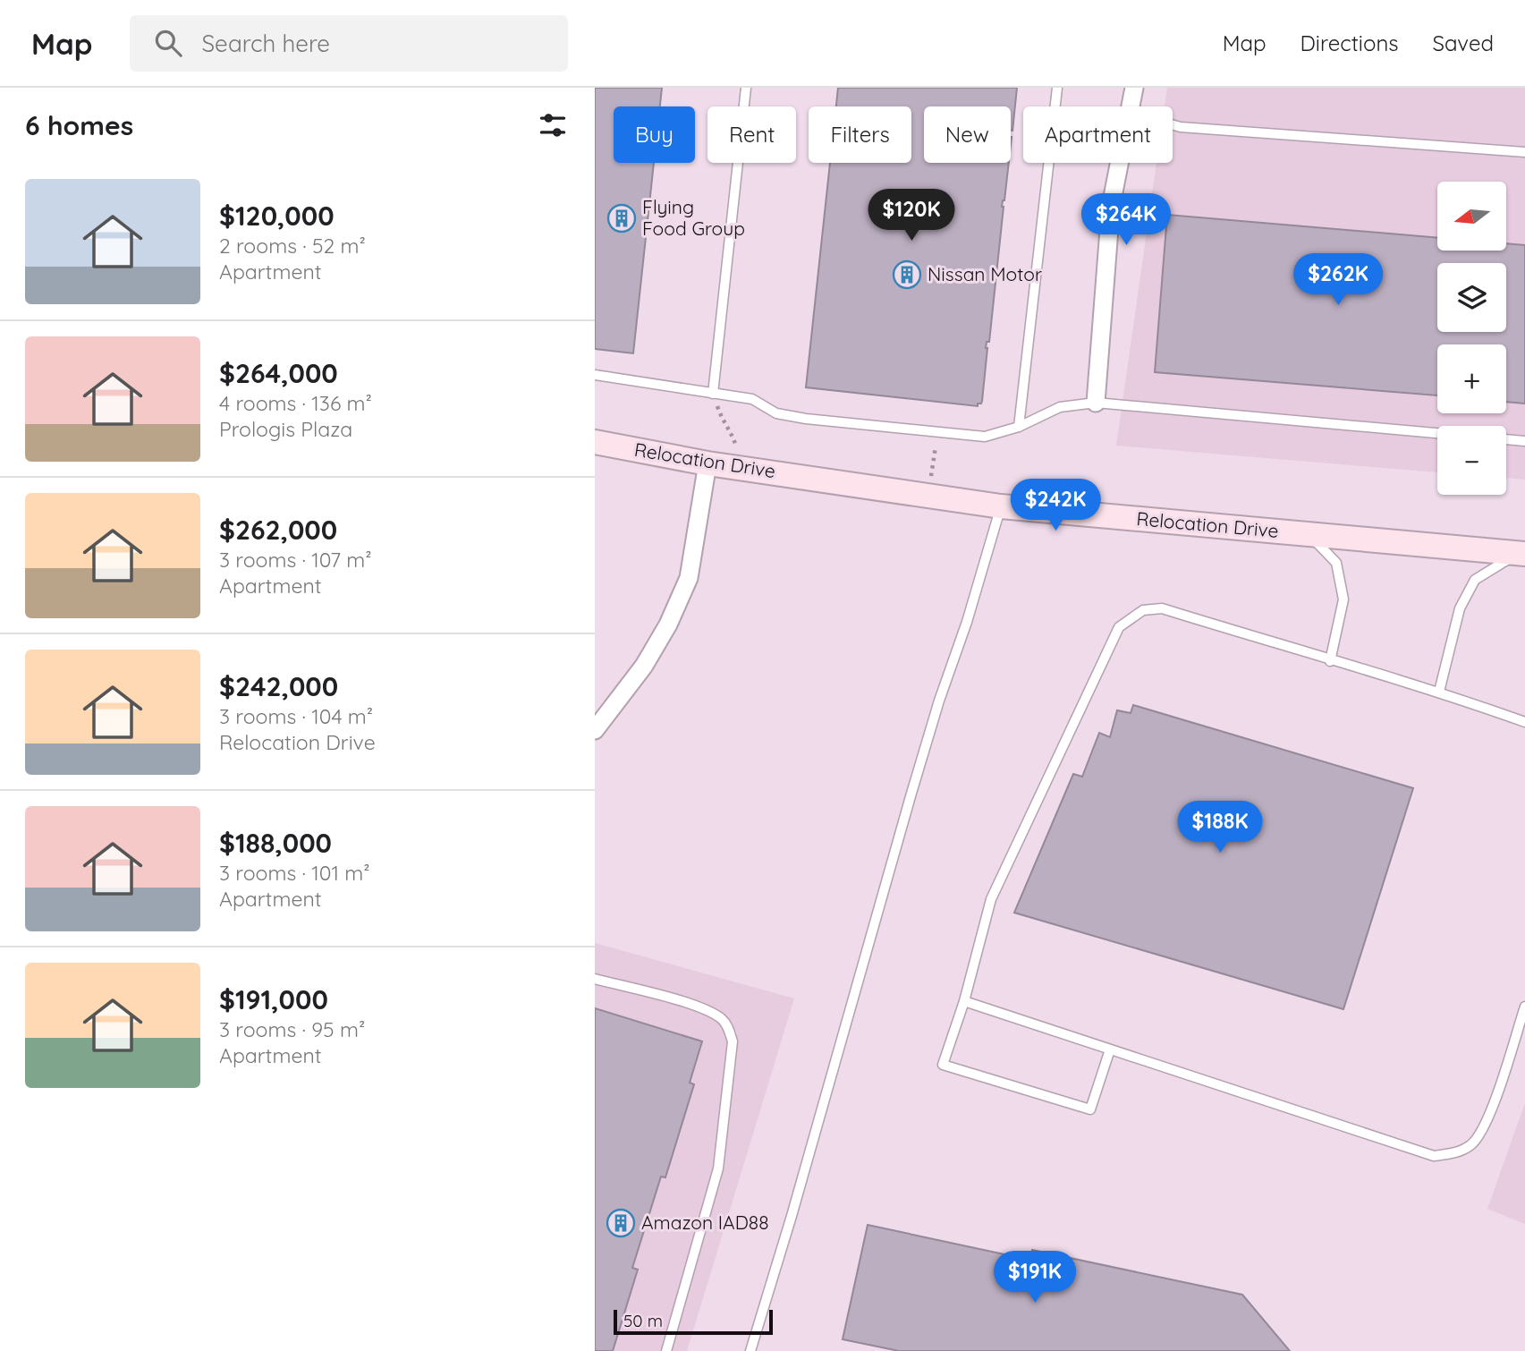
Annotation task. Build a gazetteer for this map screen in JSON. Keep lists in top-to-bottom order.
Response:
{
  "streets": {
    "street": ["Relocation Drive"]
  },
  "places": {
    "building": ["Flying Food Group", "Nissan Motor", "Amazon IAD88"]
  },
  "scale_bar": "50 m",
  "north": "left",
  "page": {
    "header": "Map",
    "search": "Search here",
    "nav": ["Map", "Directions", "Saved"],
    "heading": "6 homes",
    "chip": [
      "Buy",
      "Rent",
      "Filters",
      "New",
      "Apartment"
    ],
    "list": [
      {
        "name": "$120,000",
        "note": "2 rooms · 52 m² · Apartment"
      },
      {
        "name": "$264,000",
        "note": "4 rooms · 136 m² · Prologis Plaza"
      },
      {
        "name": "$262,000",
        "note": "3 rooms · 107 m² · Apartment"
      },
      {
        "name": "$242,000",
        "note": "3 rooms · 104 m² · Relocation Drive"
      },
      {
        "name": "$188,000",
        "note": "3 rooms · 101 m² · Apartment"
      },
      {
        "name": "$191,000",
        "note": "3 rooms · 95 m² · Apartment"
      }
    ],
    "map_buttons": ["+", "−"],
    "price": [
      "$120K",
      "$264K",
      "$262K",
      "$242K",
      "$188K",
      "$191K"
    ],
    "scale": "50 m"
  }
}
